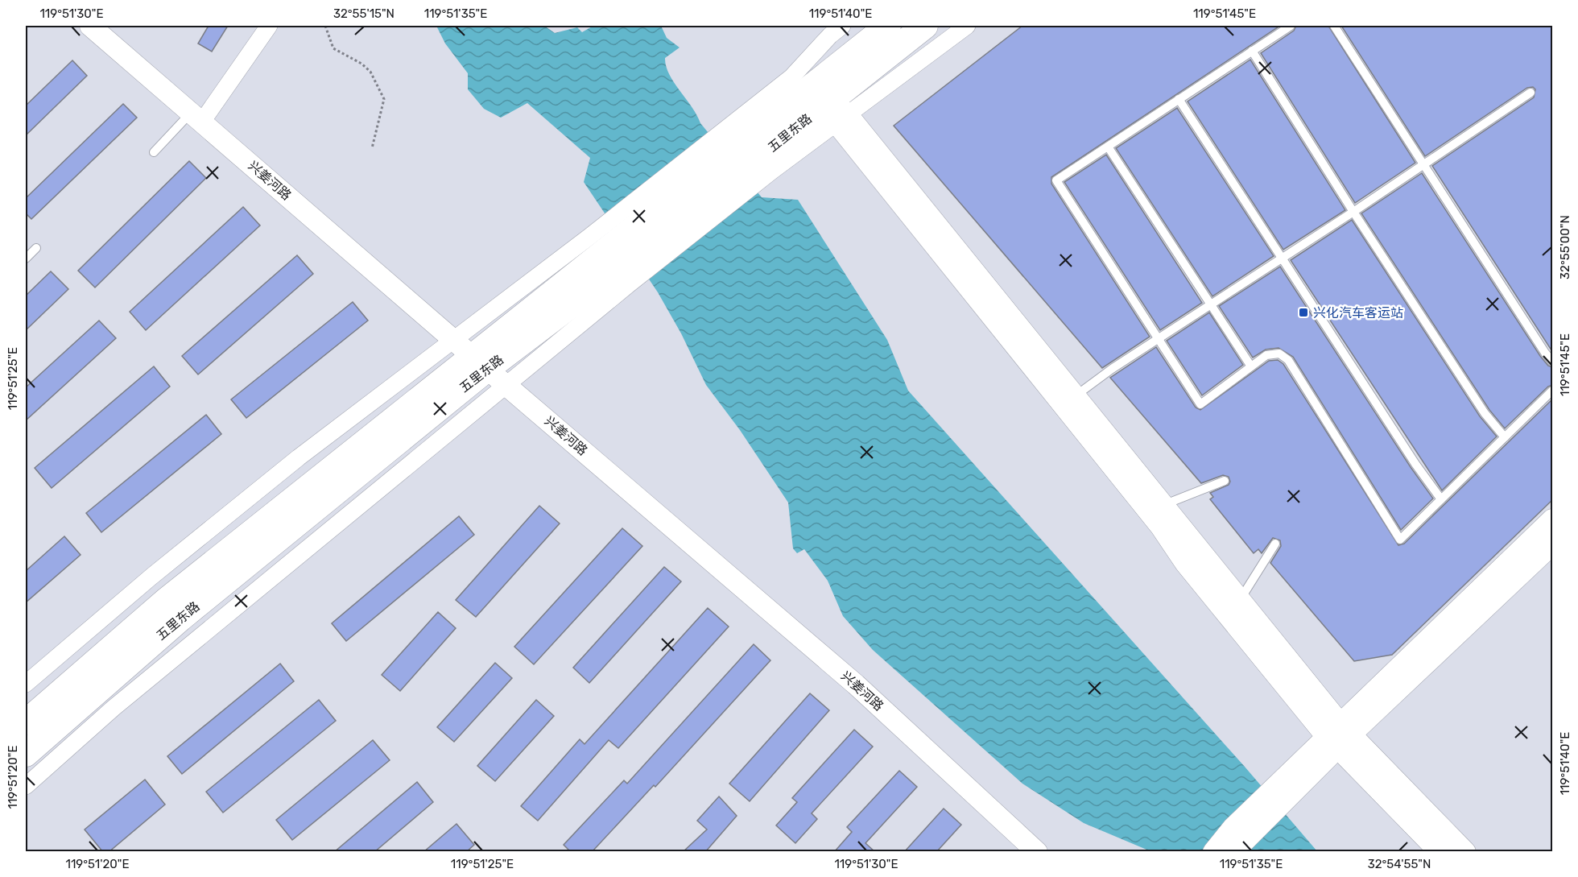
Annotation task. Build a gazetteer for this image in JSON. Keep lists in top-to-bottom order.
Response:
{
  "streets": {
    "main road": ["五里东路"],
    "street": ["兴姜河路"]
  },
  "crossings": [
    ["五里东路", "兴姜河路"]
  ],
  "places": {
    "transit": ["兴化汽车客运站"]
  },
  "coordinates": [
    "119°51'30\"E",
    "32°55'15\"N",
    "119°51'35\"E",
    "119°51'40\"E",
    "119°51'45\"E",
    "32°55'00\"N",
    "119°51'25\"E",
    "119°51'20\"E",
    "32°54'55\"N"
  ]
}
